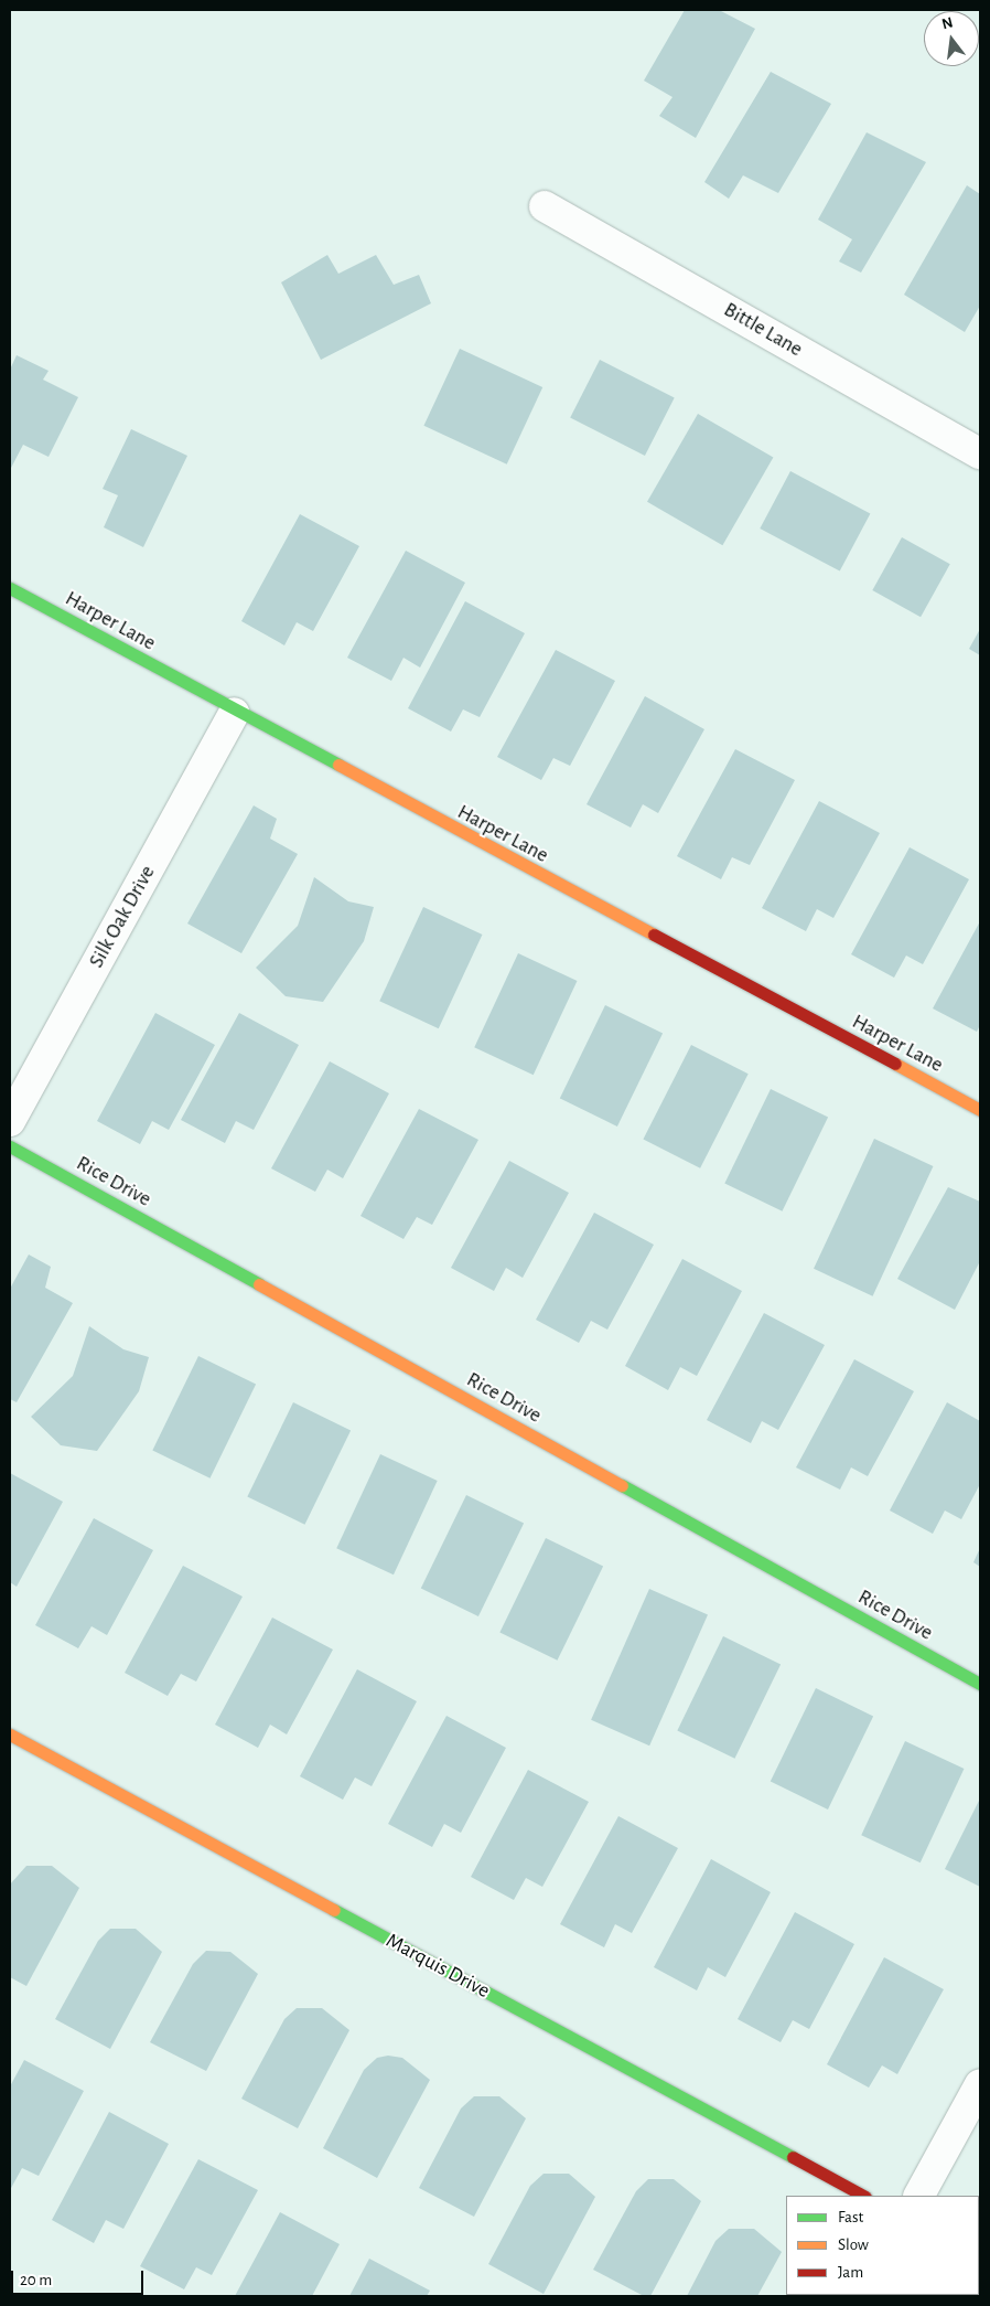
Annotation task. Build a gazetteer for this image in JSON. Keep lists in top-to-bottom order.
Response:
{
  "streets": {
    "street": [
      "Bittle Lane",
      "Harper Lane",
      "Silk Oak Drive",
      "Rice Drive",
      "Marquis Drive"
    ]
  },
  "crossings": [
    ["Harper Lane", "Silk Oak Drive"]
  ],
  "legend": ["Fast", "Slow", "Jam"],
  "scale_bar": "20 m",
  "north": "top"
}
